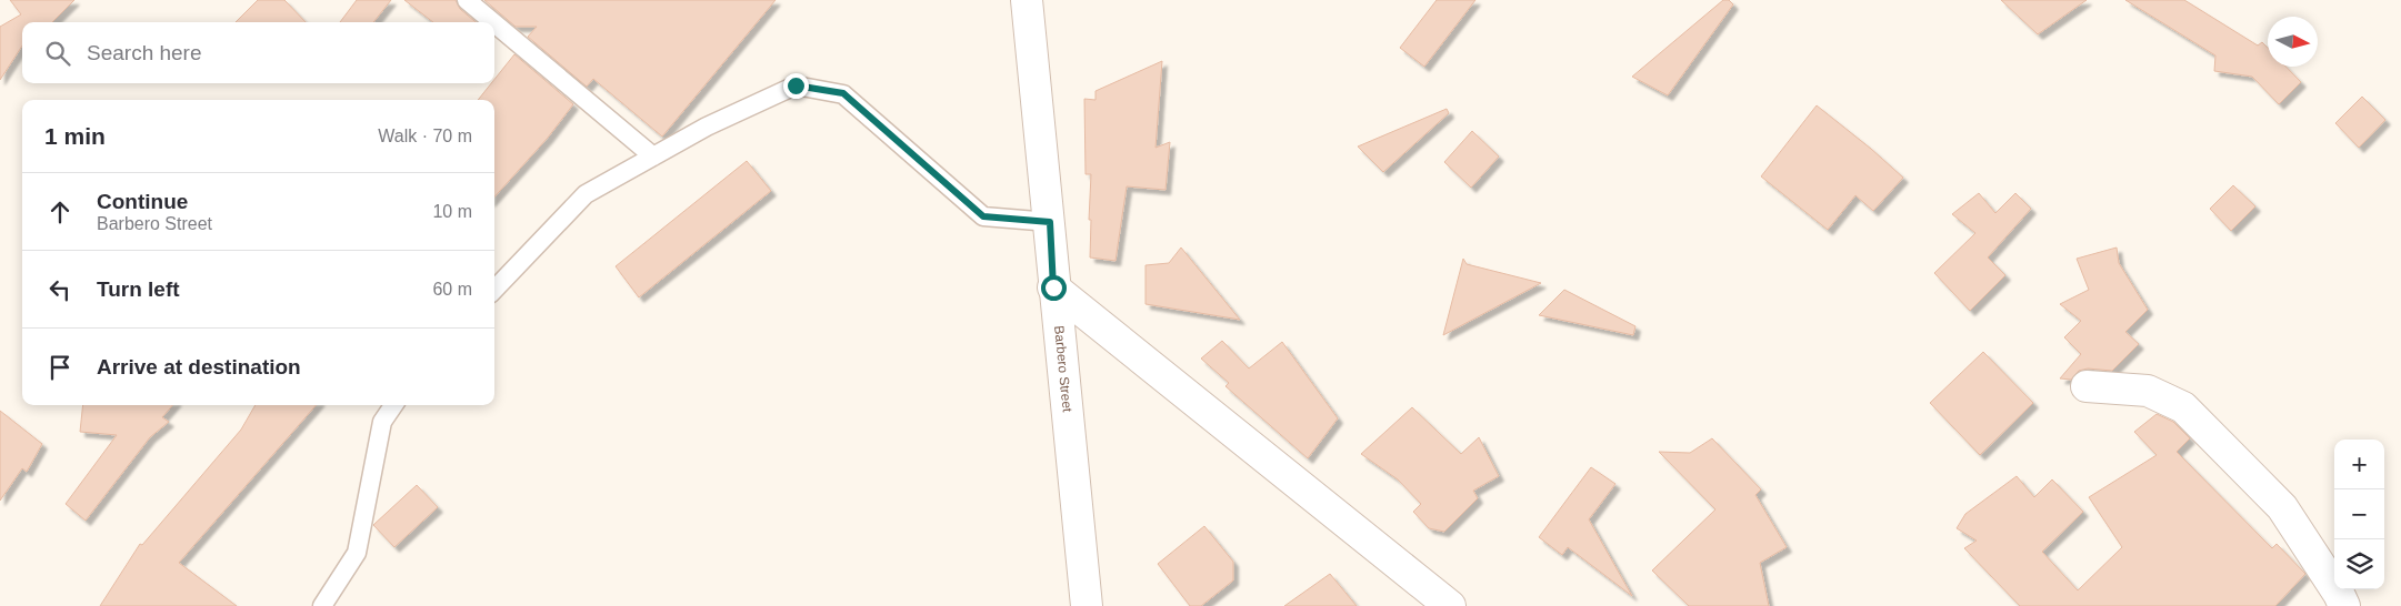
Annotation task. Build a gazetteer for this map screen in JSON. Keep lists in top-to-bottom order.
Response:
{
  "streets": {
    "street": ["Barbero Street"]
  },
  "north": "right",
  "page": {
    "search": "Search here",
    "heading": ["1 min", "Walk · 70 m"],
    "list": [
      ["Continue", "Barbero Street", "10 m"],
      ["Turn left", "60 m"],
      "Arrive at destination"
    ],
    "map_buttons": ["+", "−"]
  }
}
